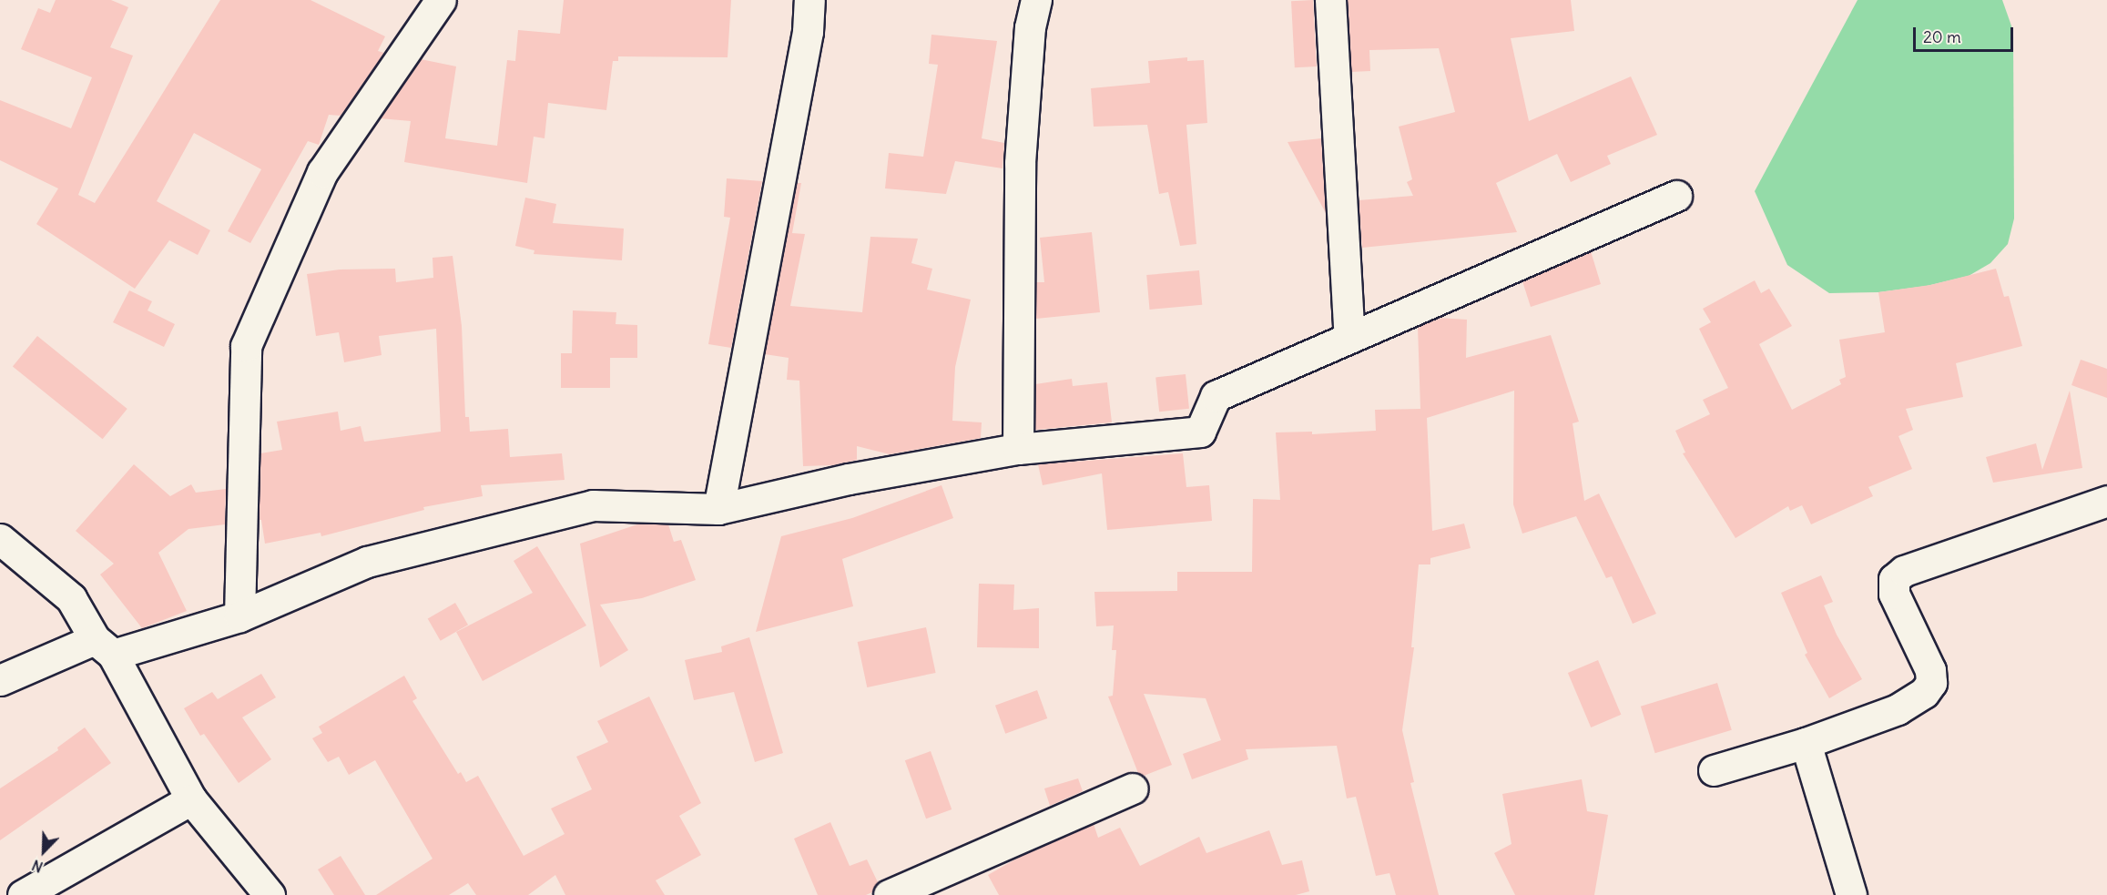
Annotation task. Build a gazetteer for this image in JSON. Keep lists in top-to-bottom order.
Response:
{
  "scale_bar": "20 m",
  "north": "bottom left"
}
